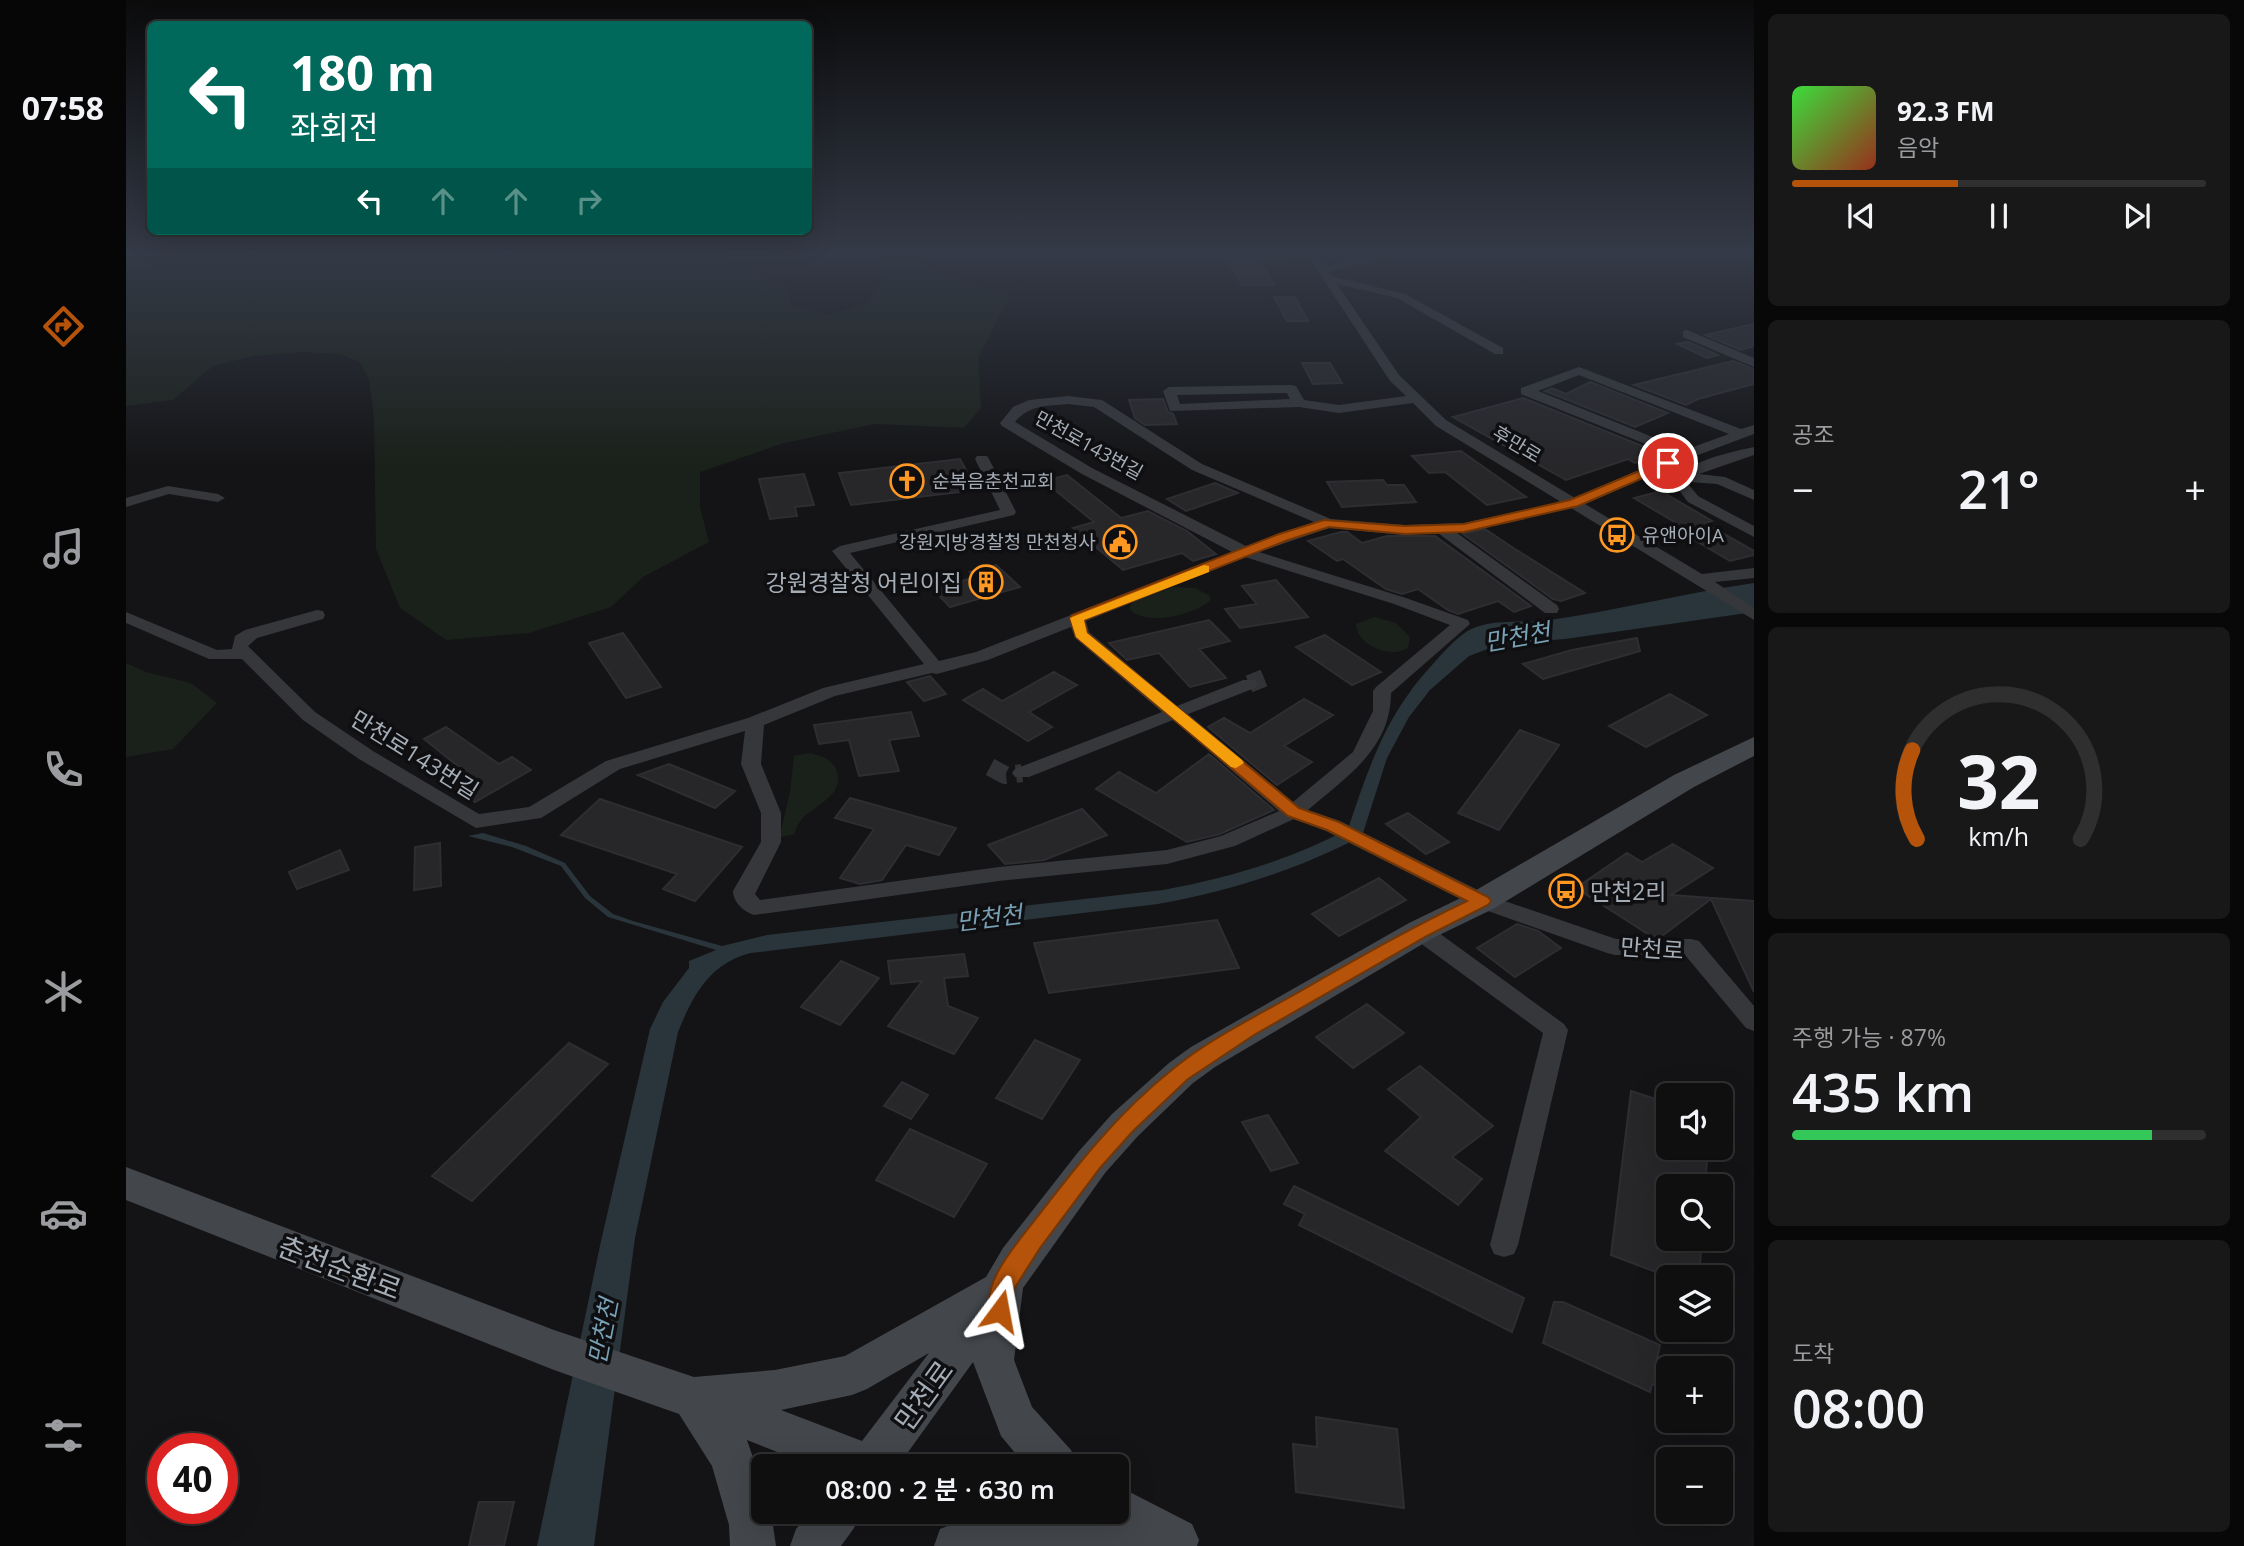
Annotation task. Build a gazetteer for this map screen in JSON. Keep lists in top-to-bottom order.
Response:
{
  "streets": {
    "street": [
      "후만로",
      "만천로143번길",
      "만천로",
      "춘천순환로"
    ]
  },
  "crossings": [
    ["후만로", "만천로143번길"]
  ],
  "water": ["만천천"],
  "places": {
    "church": ["순복음춘천교회"],
    "bus stop": ["유앤아이A", "만천2리"],
    "public building": ["강원지방경찰청 만천청사"],
    "building": ["강원경찰청 어린이집"]
  },
  "page": {
    "tabs": "07:58",
    "turn": ["180 m", "좌회전"],
    "song": ["92.3 FM", "음악"],
    "tile": [
      "공조",
      ["주행 가능 · 87%", "435 km"],
      ["도착", "08:00"]
    ],
    "heat": ["−", "21°", "+"],
    "map_buttons": ["+", "−"],
    "limit": "40",
    "trip": "08:00 · 2 분 · 630 m",
    "gauge": ["32", "km/h"]
  }
}
